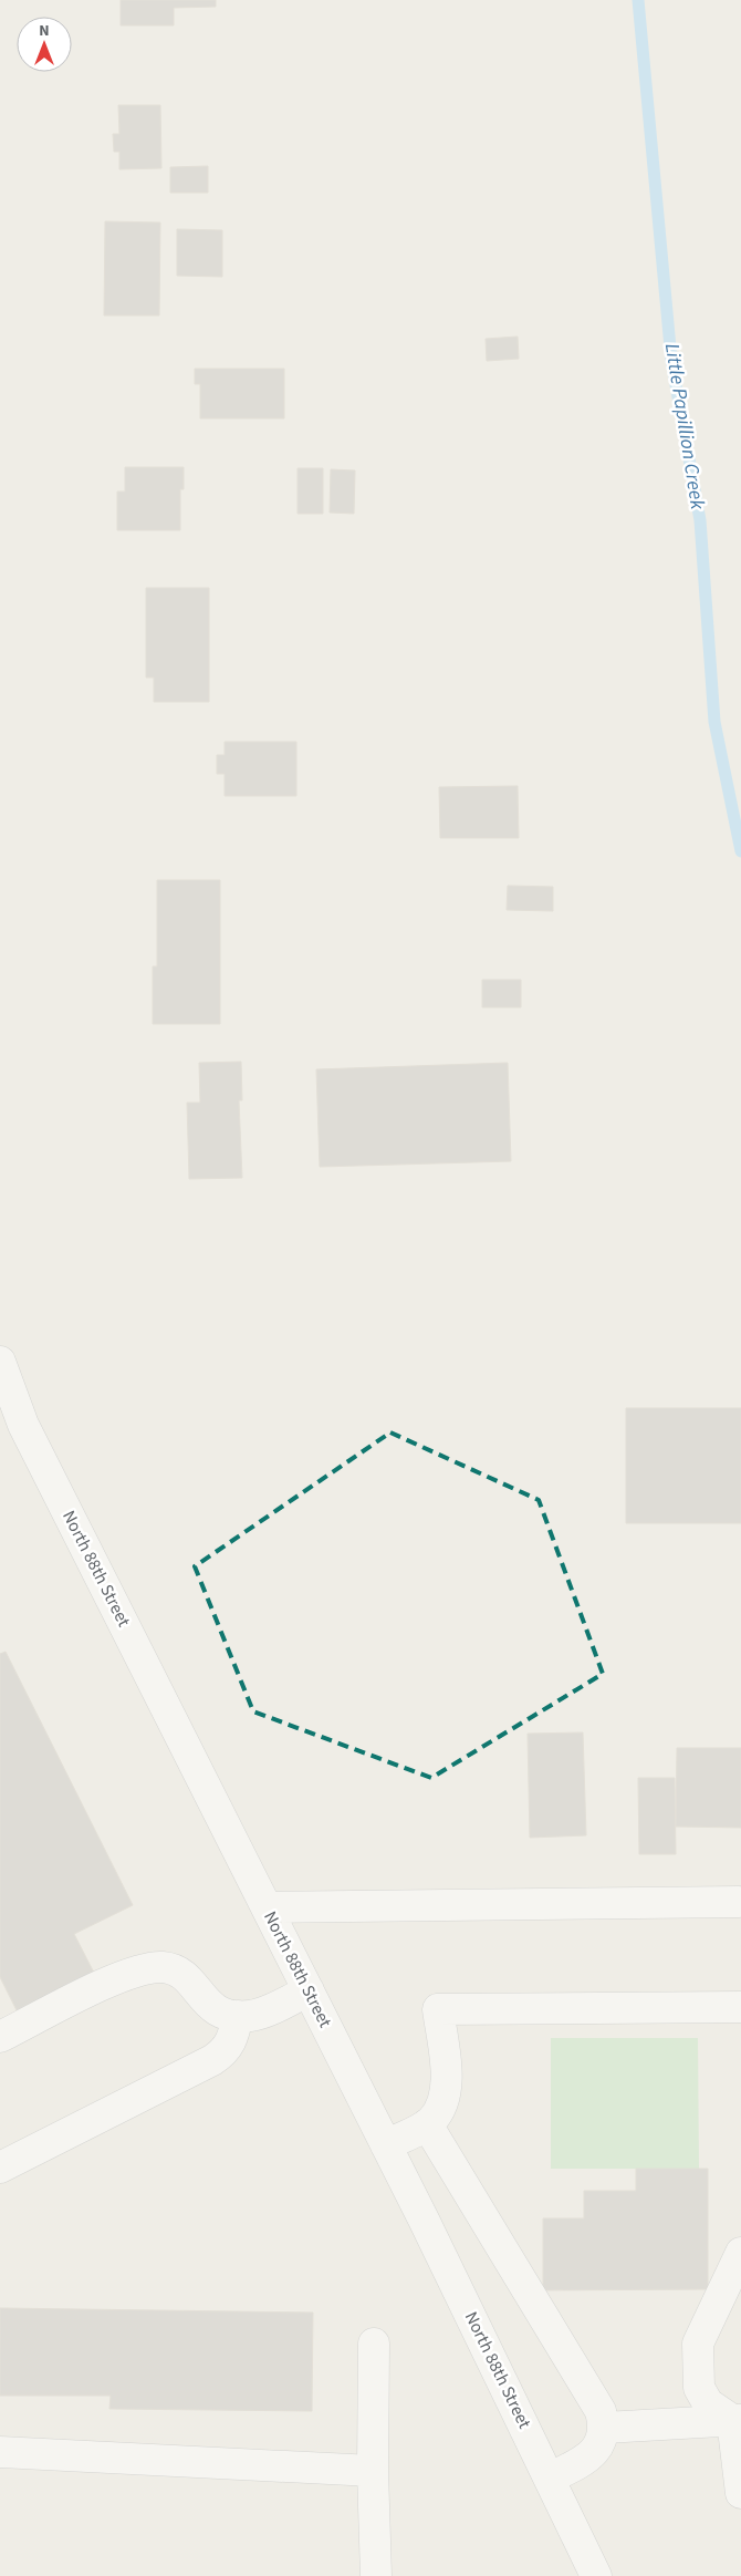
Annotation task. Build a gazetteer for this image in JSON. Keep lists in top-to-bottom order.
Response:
{
  "streets": {
    "street": ["North 88th Street"]
  },
  "water": ["Little Papillion Creek"],
  "north": "top"
}
